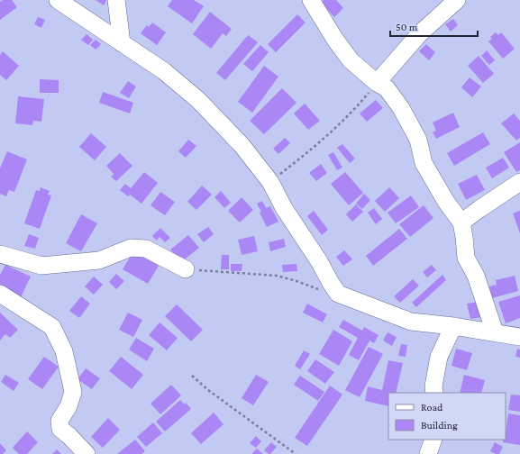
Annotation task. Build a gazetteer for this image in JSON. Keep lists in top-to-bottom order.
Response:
{
  "legend": ["Road", "Building"],
  "scale_bar": "50 m"
}
